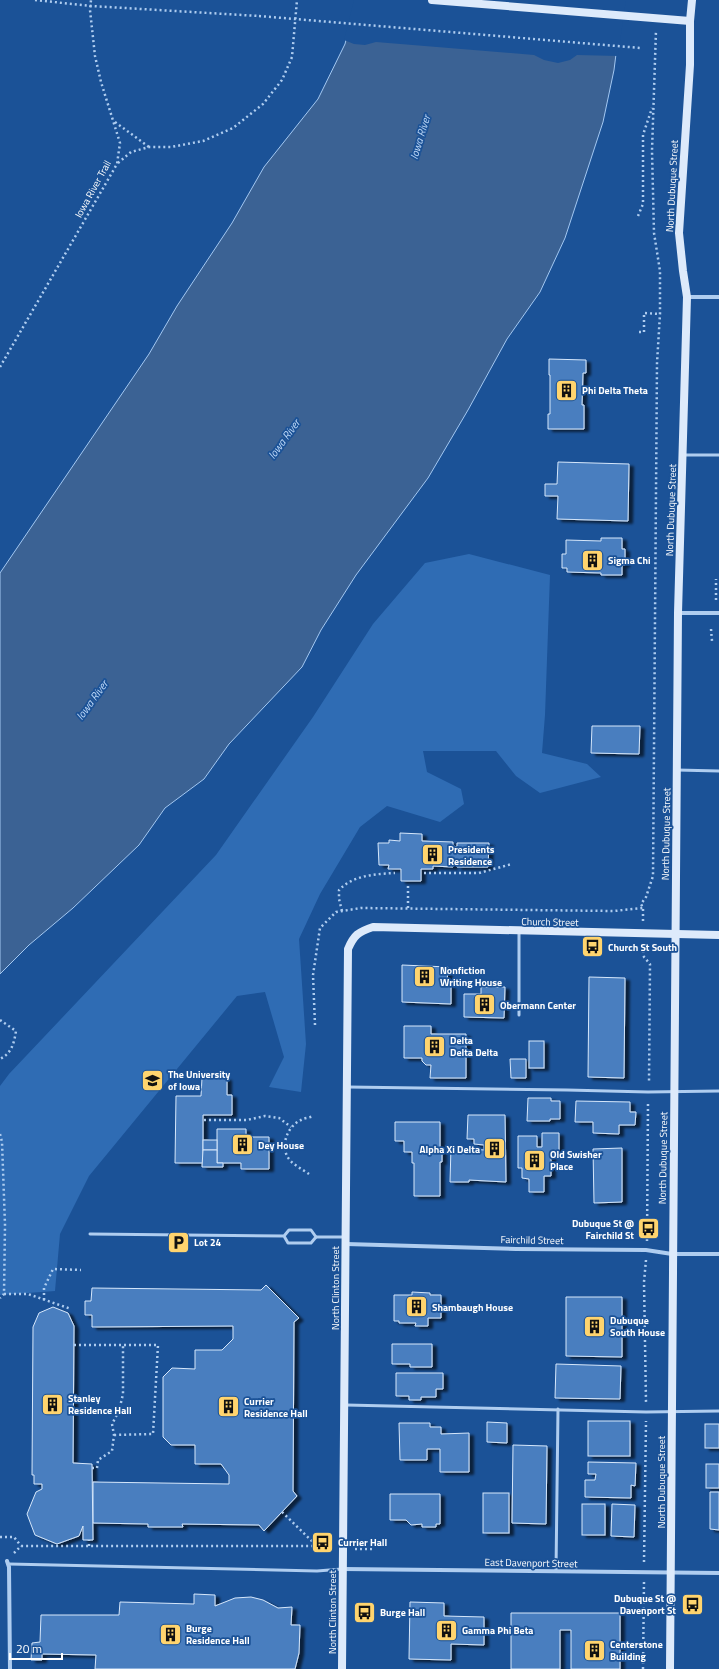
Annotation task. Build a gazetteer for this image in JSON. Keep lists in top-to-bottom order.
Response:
{
  "streets": {
    "main road": ["North Dubuque Street", "Church Street", "North Clinton Street"],
    "street": ["Fairchild Street", "East Davenport Street"],
    "path": ["Iowa River Trail"]
  },
  "crossings": [
    ["North Dubuque Street", "Church Street"],
    ["North Dubuque Street", "Fairchild Street"],
    ["North Dubuque Street", "East Davenport Street"],
    ["Church Street", "North Clinton Street"],
    ["Fairchild Street", "North Clinton Street"],
    ["North Clinton Street", "East Davenport Street"]
  ],
  "water": ["Iowa River"],
  "places": {
    "building": [
      "Phi Delta Theta",
      "Sigma Chi",
      "Presidents Residence",
      "Nonfiction Writing House",
      "Obermann Center",
      "Delta Delta Delta",
      "Dey House",
      "Alpha Xi Delta",
      "Old Swisher Place",
      "Shambaugh House",
      "Dubuque South House",
      "Stanley Residence Hall",
      "Currier Residence Hall",
      "Gamma Phi Beta",
      "Burge Residence Hall",
      "Centerstone Building"
    ],
    "bus stop": [
      "Church St South",
      "Dubuque St @ Fairchild St",
      "Currier Hall",
      "Dubuque St @ Davenport St",
      "Burge Hall"
    ],
    "school or university": ["The University of Iowa"],
    "parking": ["Lot 24"]
  },
  "scale_bar": "20 m"
}
